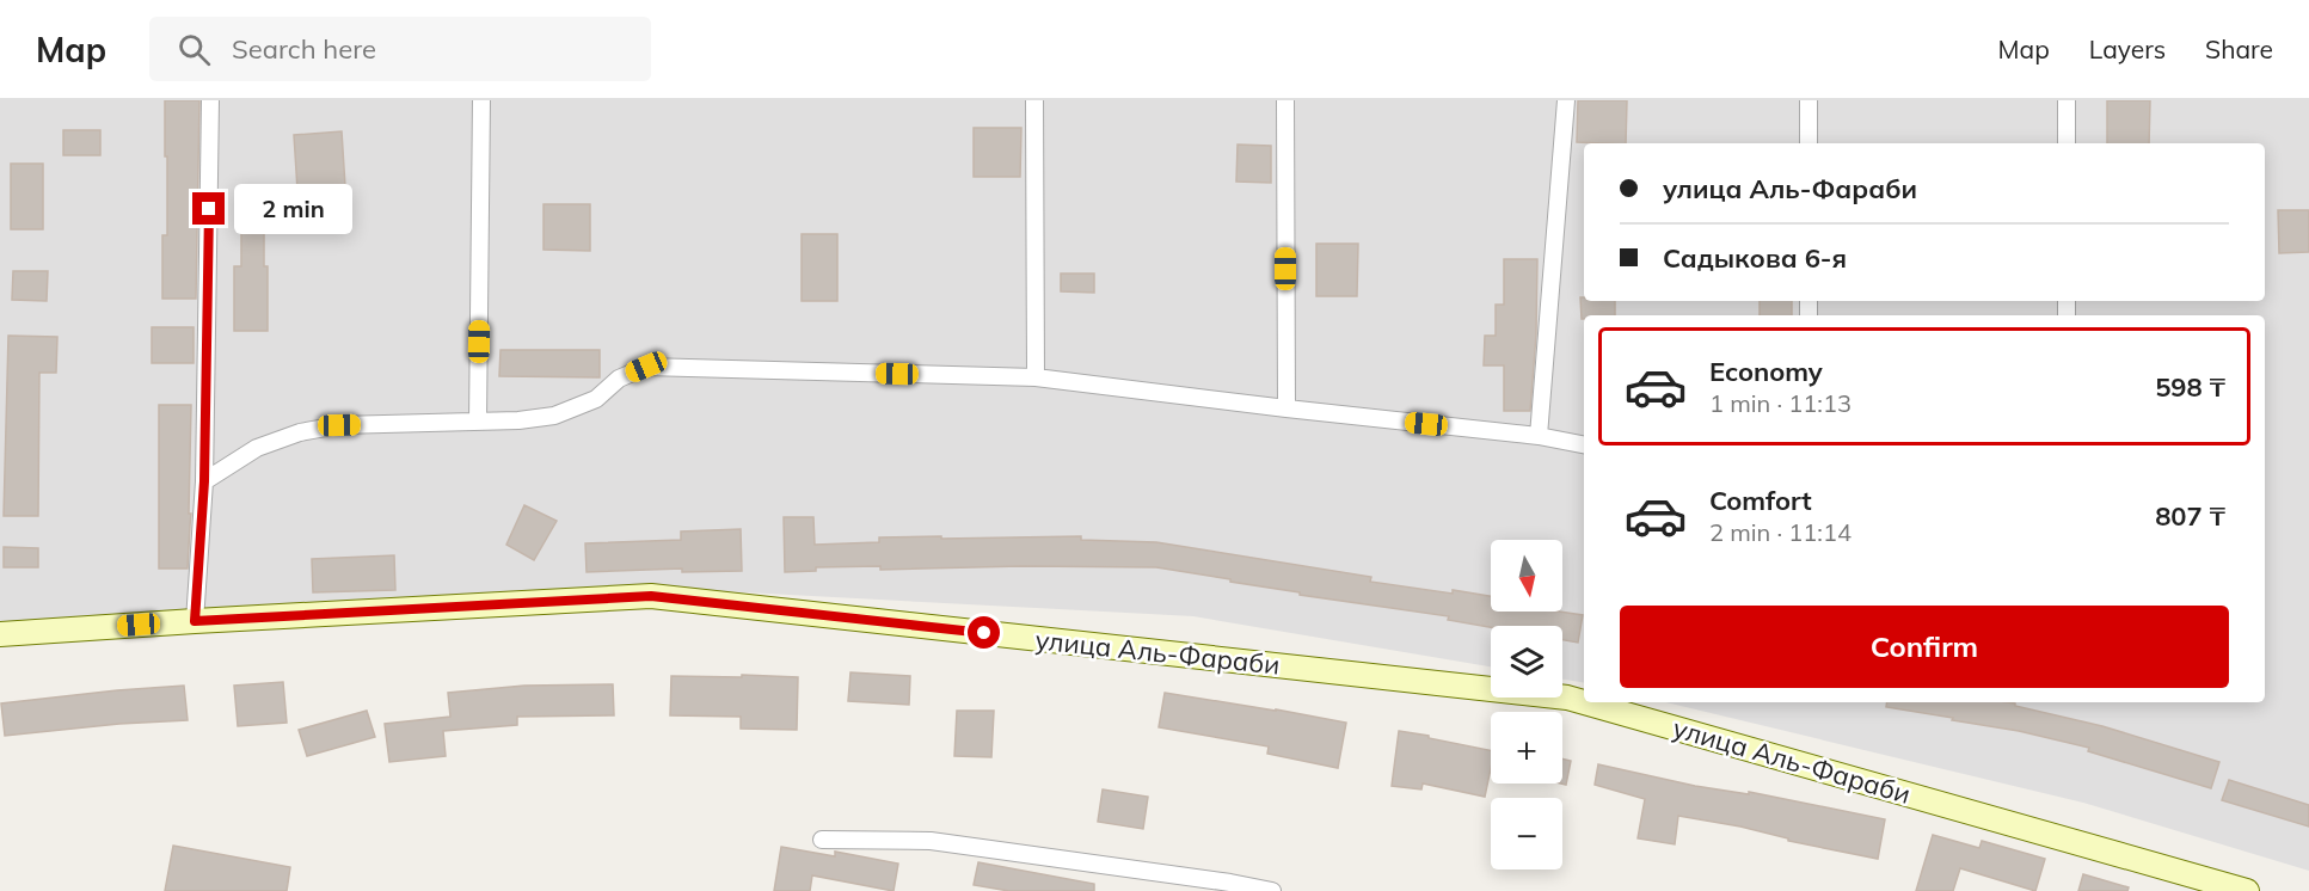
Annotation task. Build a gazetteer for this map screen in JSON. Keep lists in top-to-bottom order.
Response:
{
  "streets": {
    "main road": ["улица Аль-Фараби"]
  },
  "north": "bottom",
  "page": {
    "header": "Map",
    "search": "Search here",
    "nav": ["Map", "Layers", "Share"],
    "banner": ["улица Аль-Фараби", "Садыкова 6-я"],
    "bubble": "2 min",
    "list": [
      {
        "name": "Economy",
        "note": "1 min · 11:13",
        "value": "598 ₸"
      },
      {
        "name": "Comfort",
        "note": "2 min · 11:14",
        "value": "807 ₸"
      }
    ],
    "map_buttons": ["+", "−"],
    "buttons": "Confirm"
  }
}
